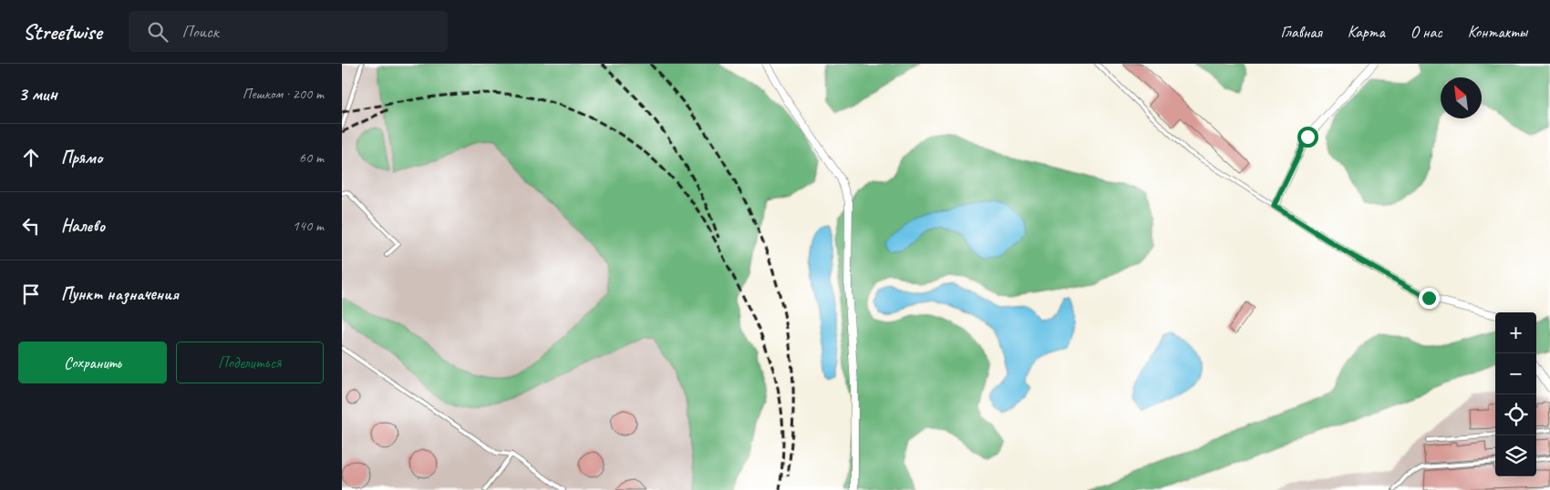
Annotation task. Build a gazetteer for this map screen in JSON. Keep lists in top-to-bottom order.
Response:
{
  "north": "top left",
  "page": {
    "header": "Streetwise",
    "search": "Поиск",
    "nav": [
      "Главная",
      "Карта",
      "О нас",
      "Контакты"
    ],
    "heading": ["3 мин", "Пешком · 200 m"],
    "list": [
      ["Прямо", "60 m"],
      ["Налево", "140 m"],
      "Пункт назначения"
    ],
    "map_buttons": ["+", "−"],
    "buttons": ["Сохранить", "Поделиться"]
  }
}
